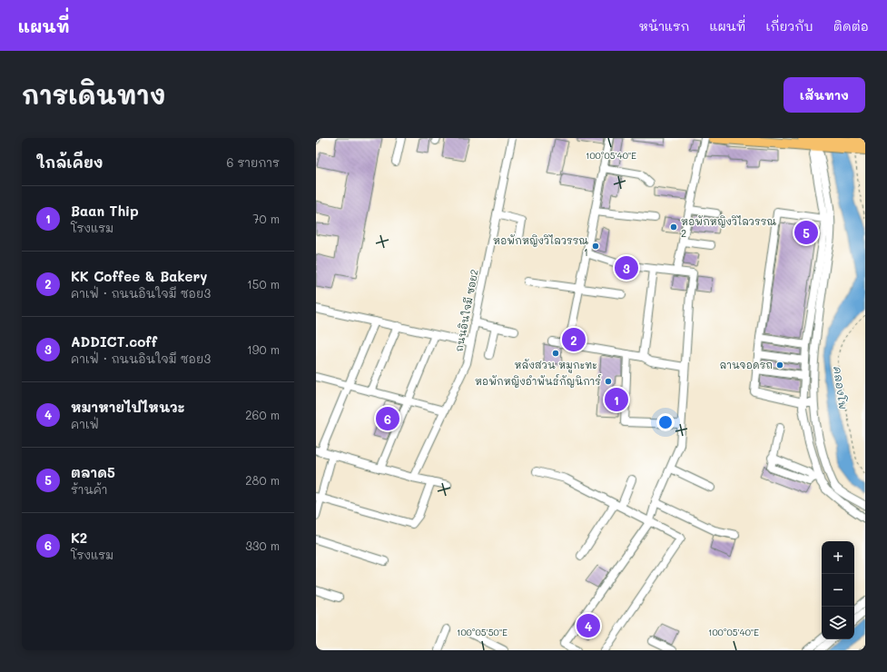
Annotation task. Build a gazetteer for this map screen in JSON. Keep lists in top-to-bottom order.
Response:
{
  "streets": {
    "street": ["ถนนอินใจมี ซอย2"]
  },
  "water": ["คลองโพ"],
  "places": [
    "หอพักหญิงวิไลวรรณ 2",
    "หอพักหญิงวิไลวรรณ 1",
    "หลังสวน หมูกะทะ",
    "ลานจอดรถ",
    "หอพักหญิงอำพันธ์กัญนิการ์"
  ],
  "page": {
    "header": "แผนที่",
    "nav": [
      "หน้าแรก",
      "แผนที่",
      "เกี่ยวกับ",
      "ติดต่อ"
    ],
    "buttons": "เส้นทาง",
    "title": "การเดินทาง",
    "heading": ["ใกล้เคียง", "6 รายการ"],
    "list": [
      {
        "mark": "1",
        "name": "Baan Thip",
        "note": "โรงแรม",
        "value": "70 m"
      },
      {
        "mark": "2",
        "name": "KK Coffee & Bakery",
        "note": "คาเฟ่ · ถนนอินใจมี ซอย3",
        "value": "150 m"
      },
      {
        "mark": "3",
        "name": "ADDICT.coff",
        "note": "คาเฟ่ · ถนนอินใจมี ซอย3",
        "value": "190 m"
      },
      {
        "mark": "4",
        "name": "หมาหายไปไหนวะ",
        "note": "คาเฟ่",
        "value": "260 m"
      },
      {
        "mark": "5",
        "name": "ตลาด5",
        "note": "ร้านค้า",
        "value": "280 m"
      },
      {
        "mark": "6",
        "name": "K2",
        "note": "โรงแรม",
        "value": "330 m"
      }
    ],
    "pins": [
      "5",
      "3",
      "2",
      "1",
      "6",
      "4"
    ],
    "map_buttons": ["+", "−"]
  },
  "coordinates": ["100°05'40\"E", "100°05'50\"E"]
}
